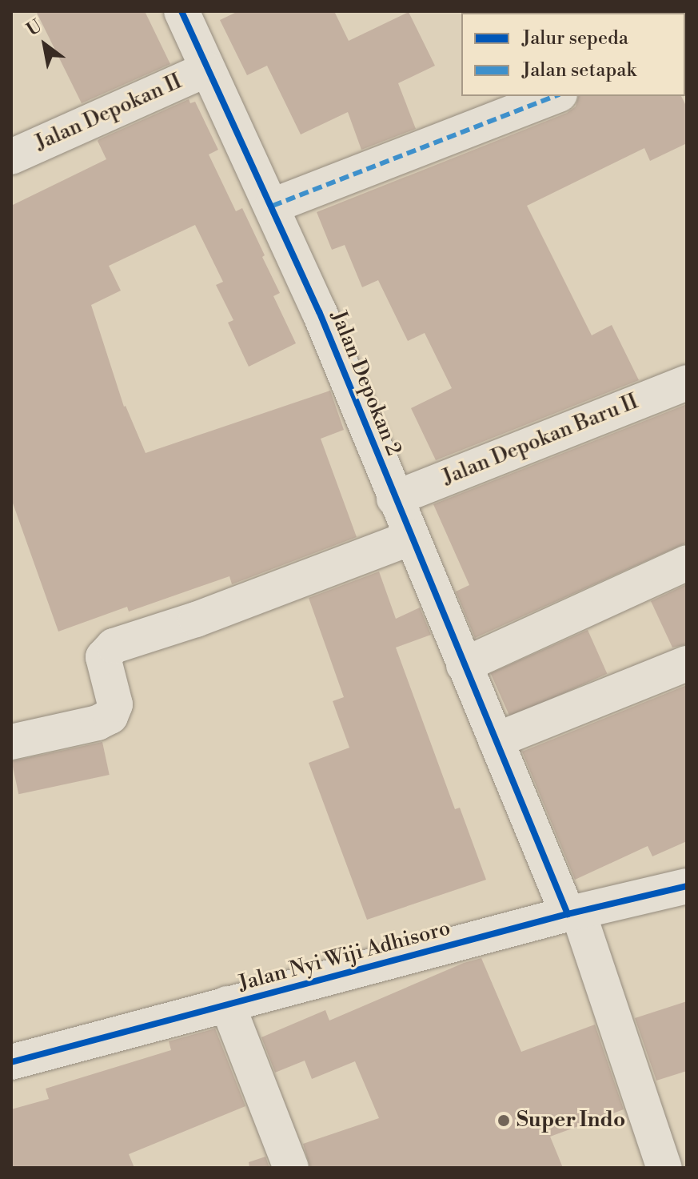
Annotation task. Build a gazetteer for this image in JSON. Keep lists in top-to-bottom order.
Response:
{
  "streets": {
    "street": [
      "Jalan Depokan II",
      "Jalan Depokan 2",
      "Jalan Depokan Baru II",
      "Jalan Nyi Wiji Adhisoro"
    ]
  },
  "crossings": [
    ["Jalan Depokan II", "Jalan Depokan 2"],
    ["Jalan Depokan 2", "Jalan Depokan Baru II"],
    ["Jalan Depokan 2", "Jalan Nyi Wiji Adhisoro"]
  ],
  "places": ["Super Indo"],
  "legend": ["Jalur sepeda", "Jalan setapak"],
  "north": "top left"
}
